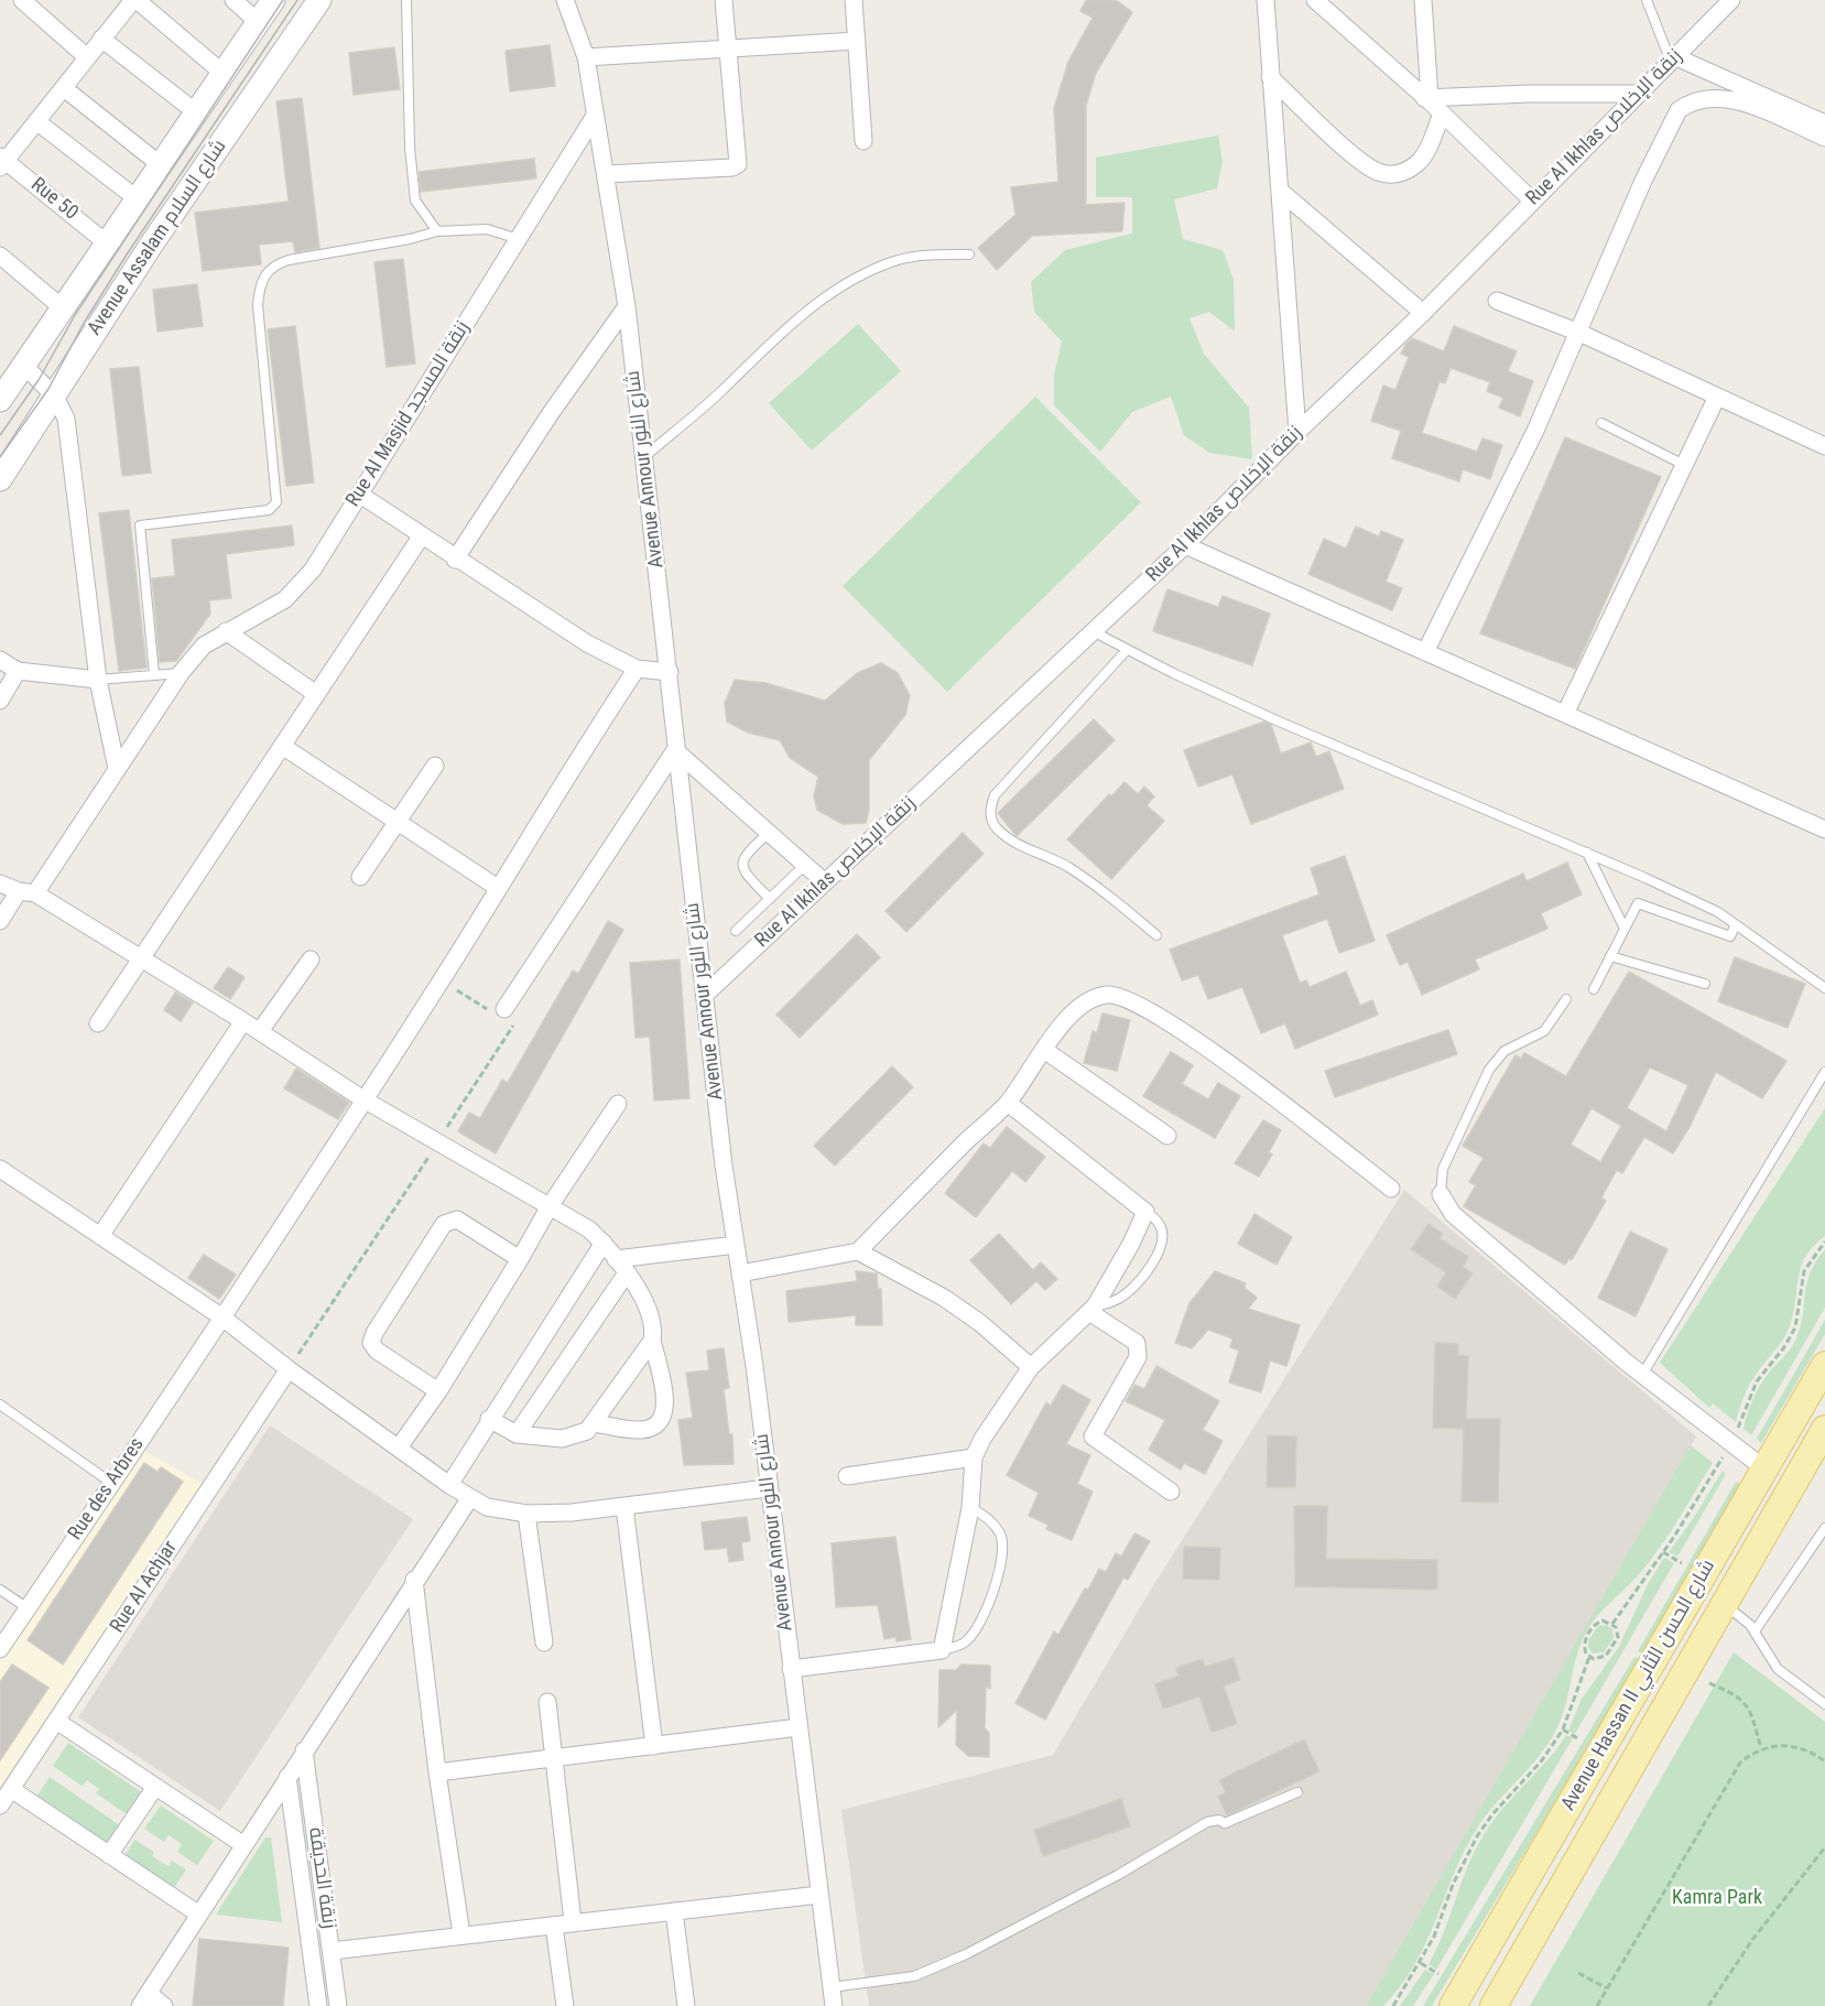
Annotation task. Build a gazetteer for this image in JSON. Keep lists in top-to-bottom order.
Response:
{
  "streets": {
    "main road": ["Avenue Assalam شارع السلام", "Avenue Hassan II شارع الحسن الثاني"],
    "street": [
      "Rue Al Ikhlas زنقة الإخلاص",
      "Rue 50",
      "Rue Al Masjid زنقة المسجد",
      "Avenue Annour شارع النور",
      "Rue des Arbres",
      "Rue Al Achjar",
      "زنقة الحديقة"
    ]
  },
  "crossings": [
    ["Rue Al Ikhlas زنقة الإخلاص", "Avenue Annour شارع النور"],
    ["Rue 50", "Avenue Assalam شارع السلام"],
    ["Rue Al Masjid زنقة المسجد", "Avenue Annour شارع النور"]
  ],
  "parks": ["Kamra Park"]
}
